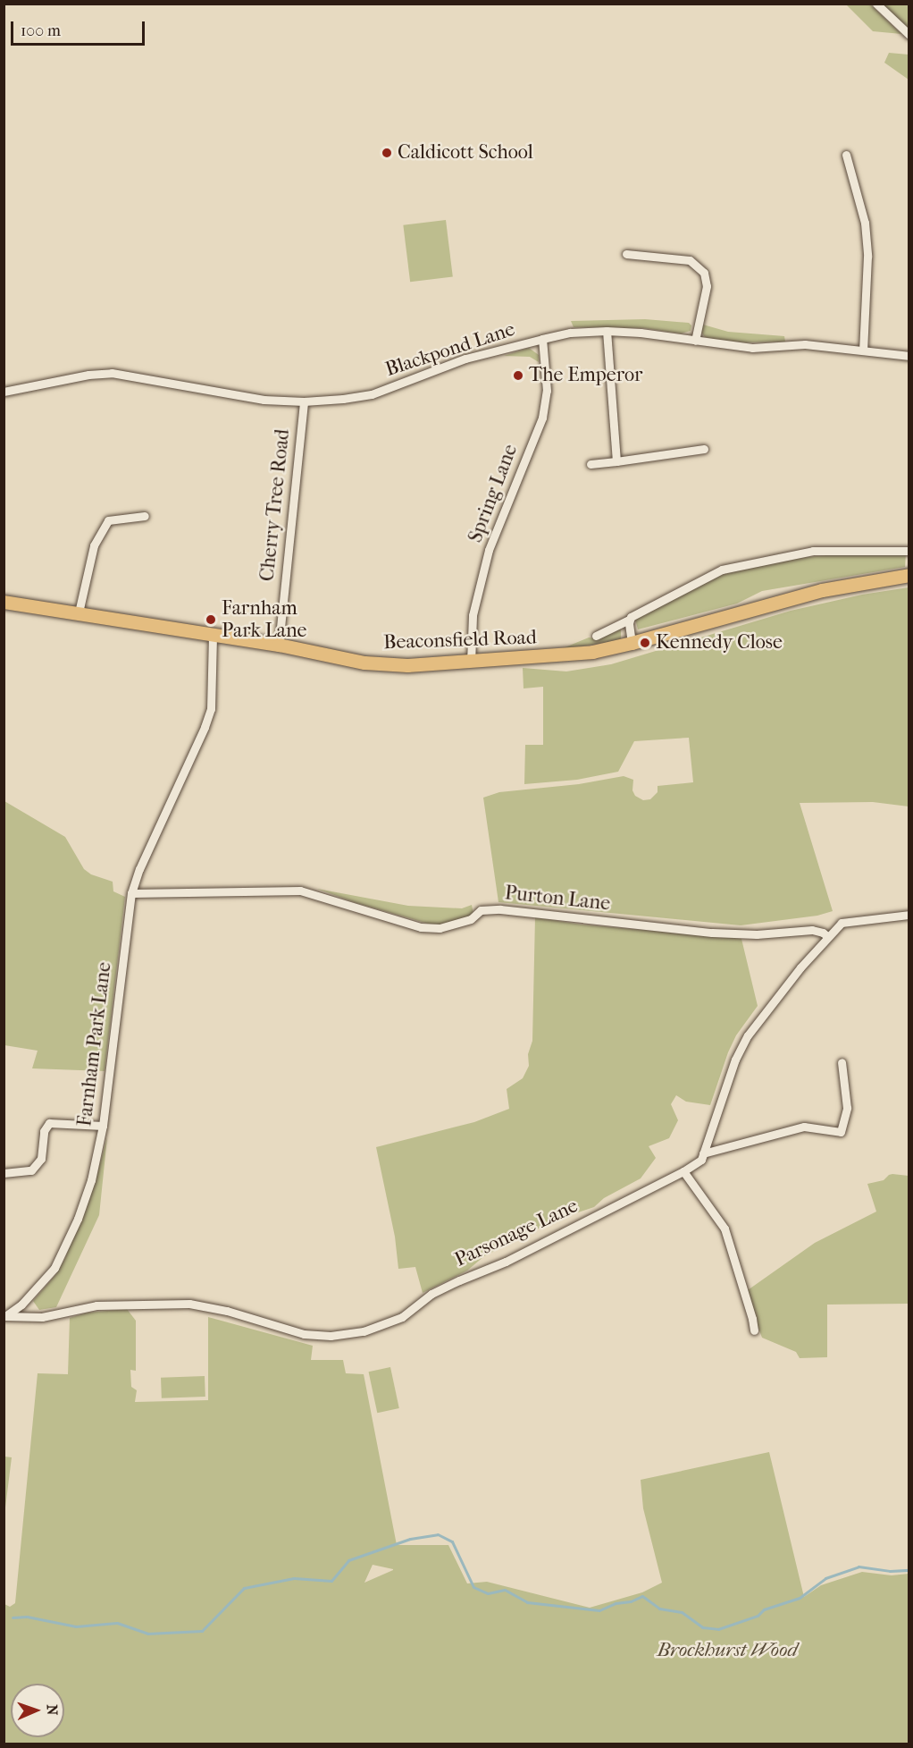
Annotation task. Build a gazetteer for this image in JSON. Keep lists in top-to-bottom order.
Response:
{
  "streets": {
    "main road": ["Beaconsfield Road"],
    "street": [
      "Blackpond Lane",
      "Spring Lane",
      "Cherry Tree Road",
      "Purton Lane",
      "Farnham Park Lane",
      "Parsonage Lane"
    ]
  },
  "crossings": [
    ["Blackpond Lane", "Spring Lane"],
    ["Blackpond Lane", "Cherry Tree Road"],
    ["Spring Lane", "Beaconsfield Road"],
    ["Cherry Tree Road", "Beaconsfield Road"],
    ["Beaconsfield Road", "Farnham Park Lane"],
    ["Purton Lane", "Farnham Park Lane"],
    ["Purton Lane", "Parsonage Lane"],
    ["Farnham Park Lane", "Parsonage Lane"]
  ],
  "parks": ["Brockhurst Wood"],
  "places": [
    "Caldicott School",
    "The Emperor",
    "Farnham Park Lane",
    "Kennedy Close"
  ],
  "scale_bar": "100 m",
  "north": "right"
}
